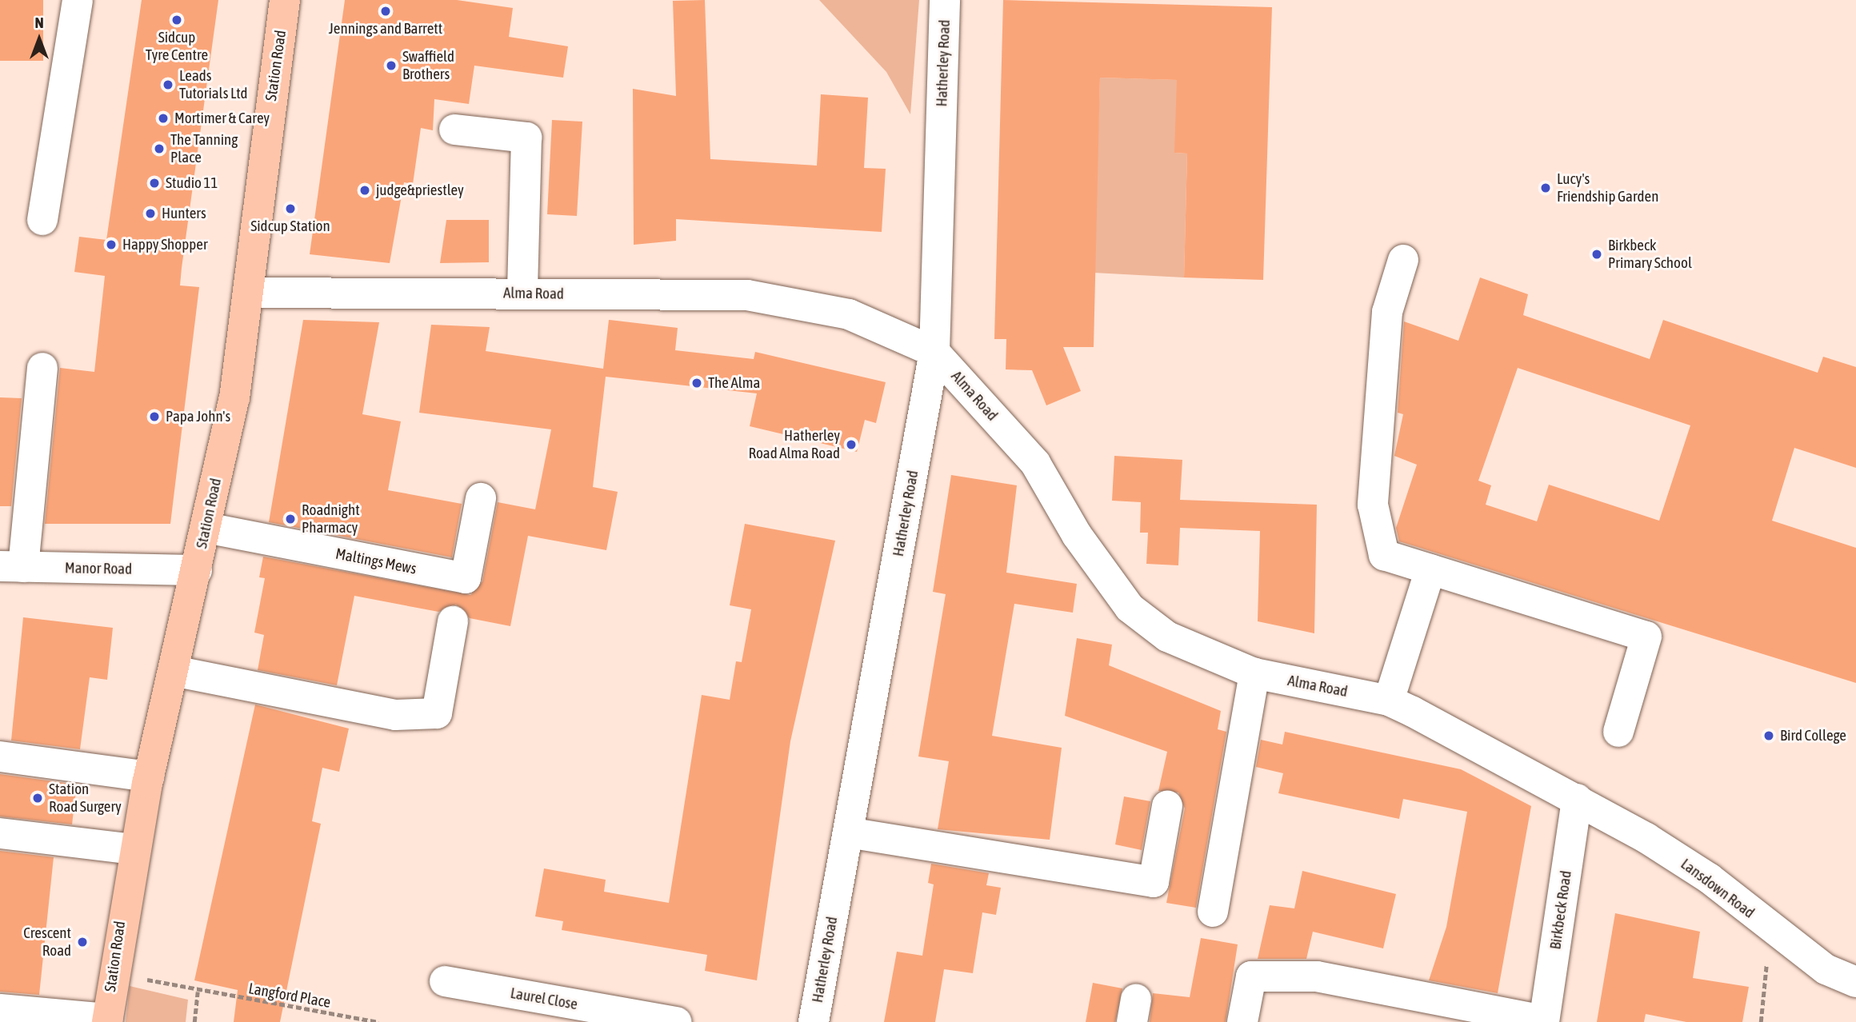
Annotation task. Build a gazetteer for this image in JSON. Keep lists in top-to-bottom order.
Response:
{
  "streets": {
    "main road": ["Station Road"],
    "street": [
      "Hatherley Road",
      "Alma Road",
      "Maltings Mews",
      "Manor Road",
      "Lansdown Road",
      "Birkbeck Road",
      "Laurel Close"
    ],
    "path": ["Langford Place"]
  },
  "crossings": [
    ["Hatherley Road", "Alma Road"],
    ["Station Road", "Alma Road"],
    ["Station Road", "Maltings Mews"],
    ["Station Road", "Manor Road"],
    ["Station Road", "Langford Place"],
    ["Alma Road", "Lansdown Road"],
    ["Alma Road", "Birkbeck Road"],
    ["Lansdown Road", "Birkbeck Road"]
  ],
  "places": [
    "Jennings and Barrett",
    "Sidcup Tyre Centre",
    "Swaffield Brothers",
    "Leads Tutorials Ltd",
    "Mortimer & Carey",
    "The Tanning Place",
    "Studio 11",
    "Lucy's Friendship Garden",
    "judge&priestley",
    "Sidcup Station",
    "Hunters",
    "Happy Shopper",
    "Birkbeck Primary School",
    "The Alma",
    "Papa John's",
    "Hatherley Road Alma Road",
    "Roadnight Pharmacy",
    "Bird College",
    "Station Road Surgery",
    "Crescent Road"
  ],
  "north": "top"
}
